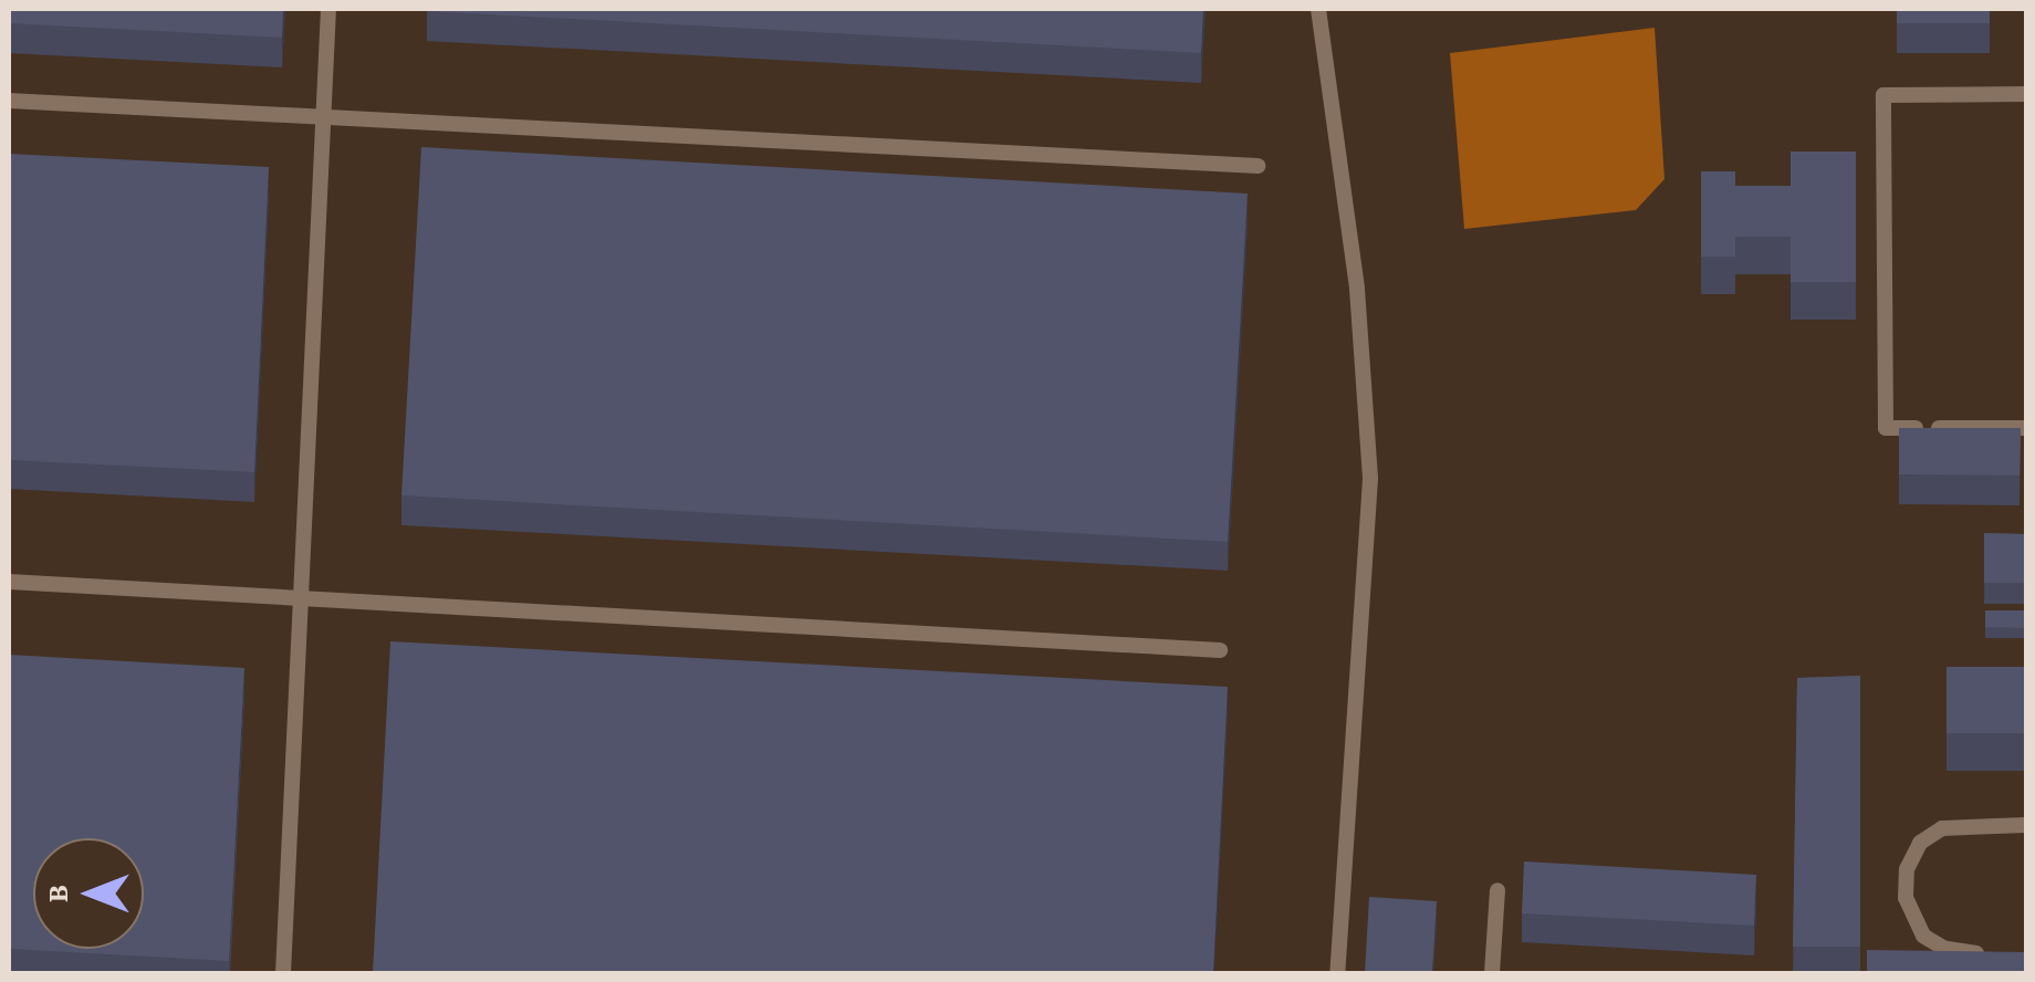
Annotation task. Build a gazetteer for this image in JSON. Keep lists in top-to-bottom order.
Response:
{
  "north": "left"
}
